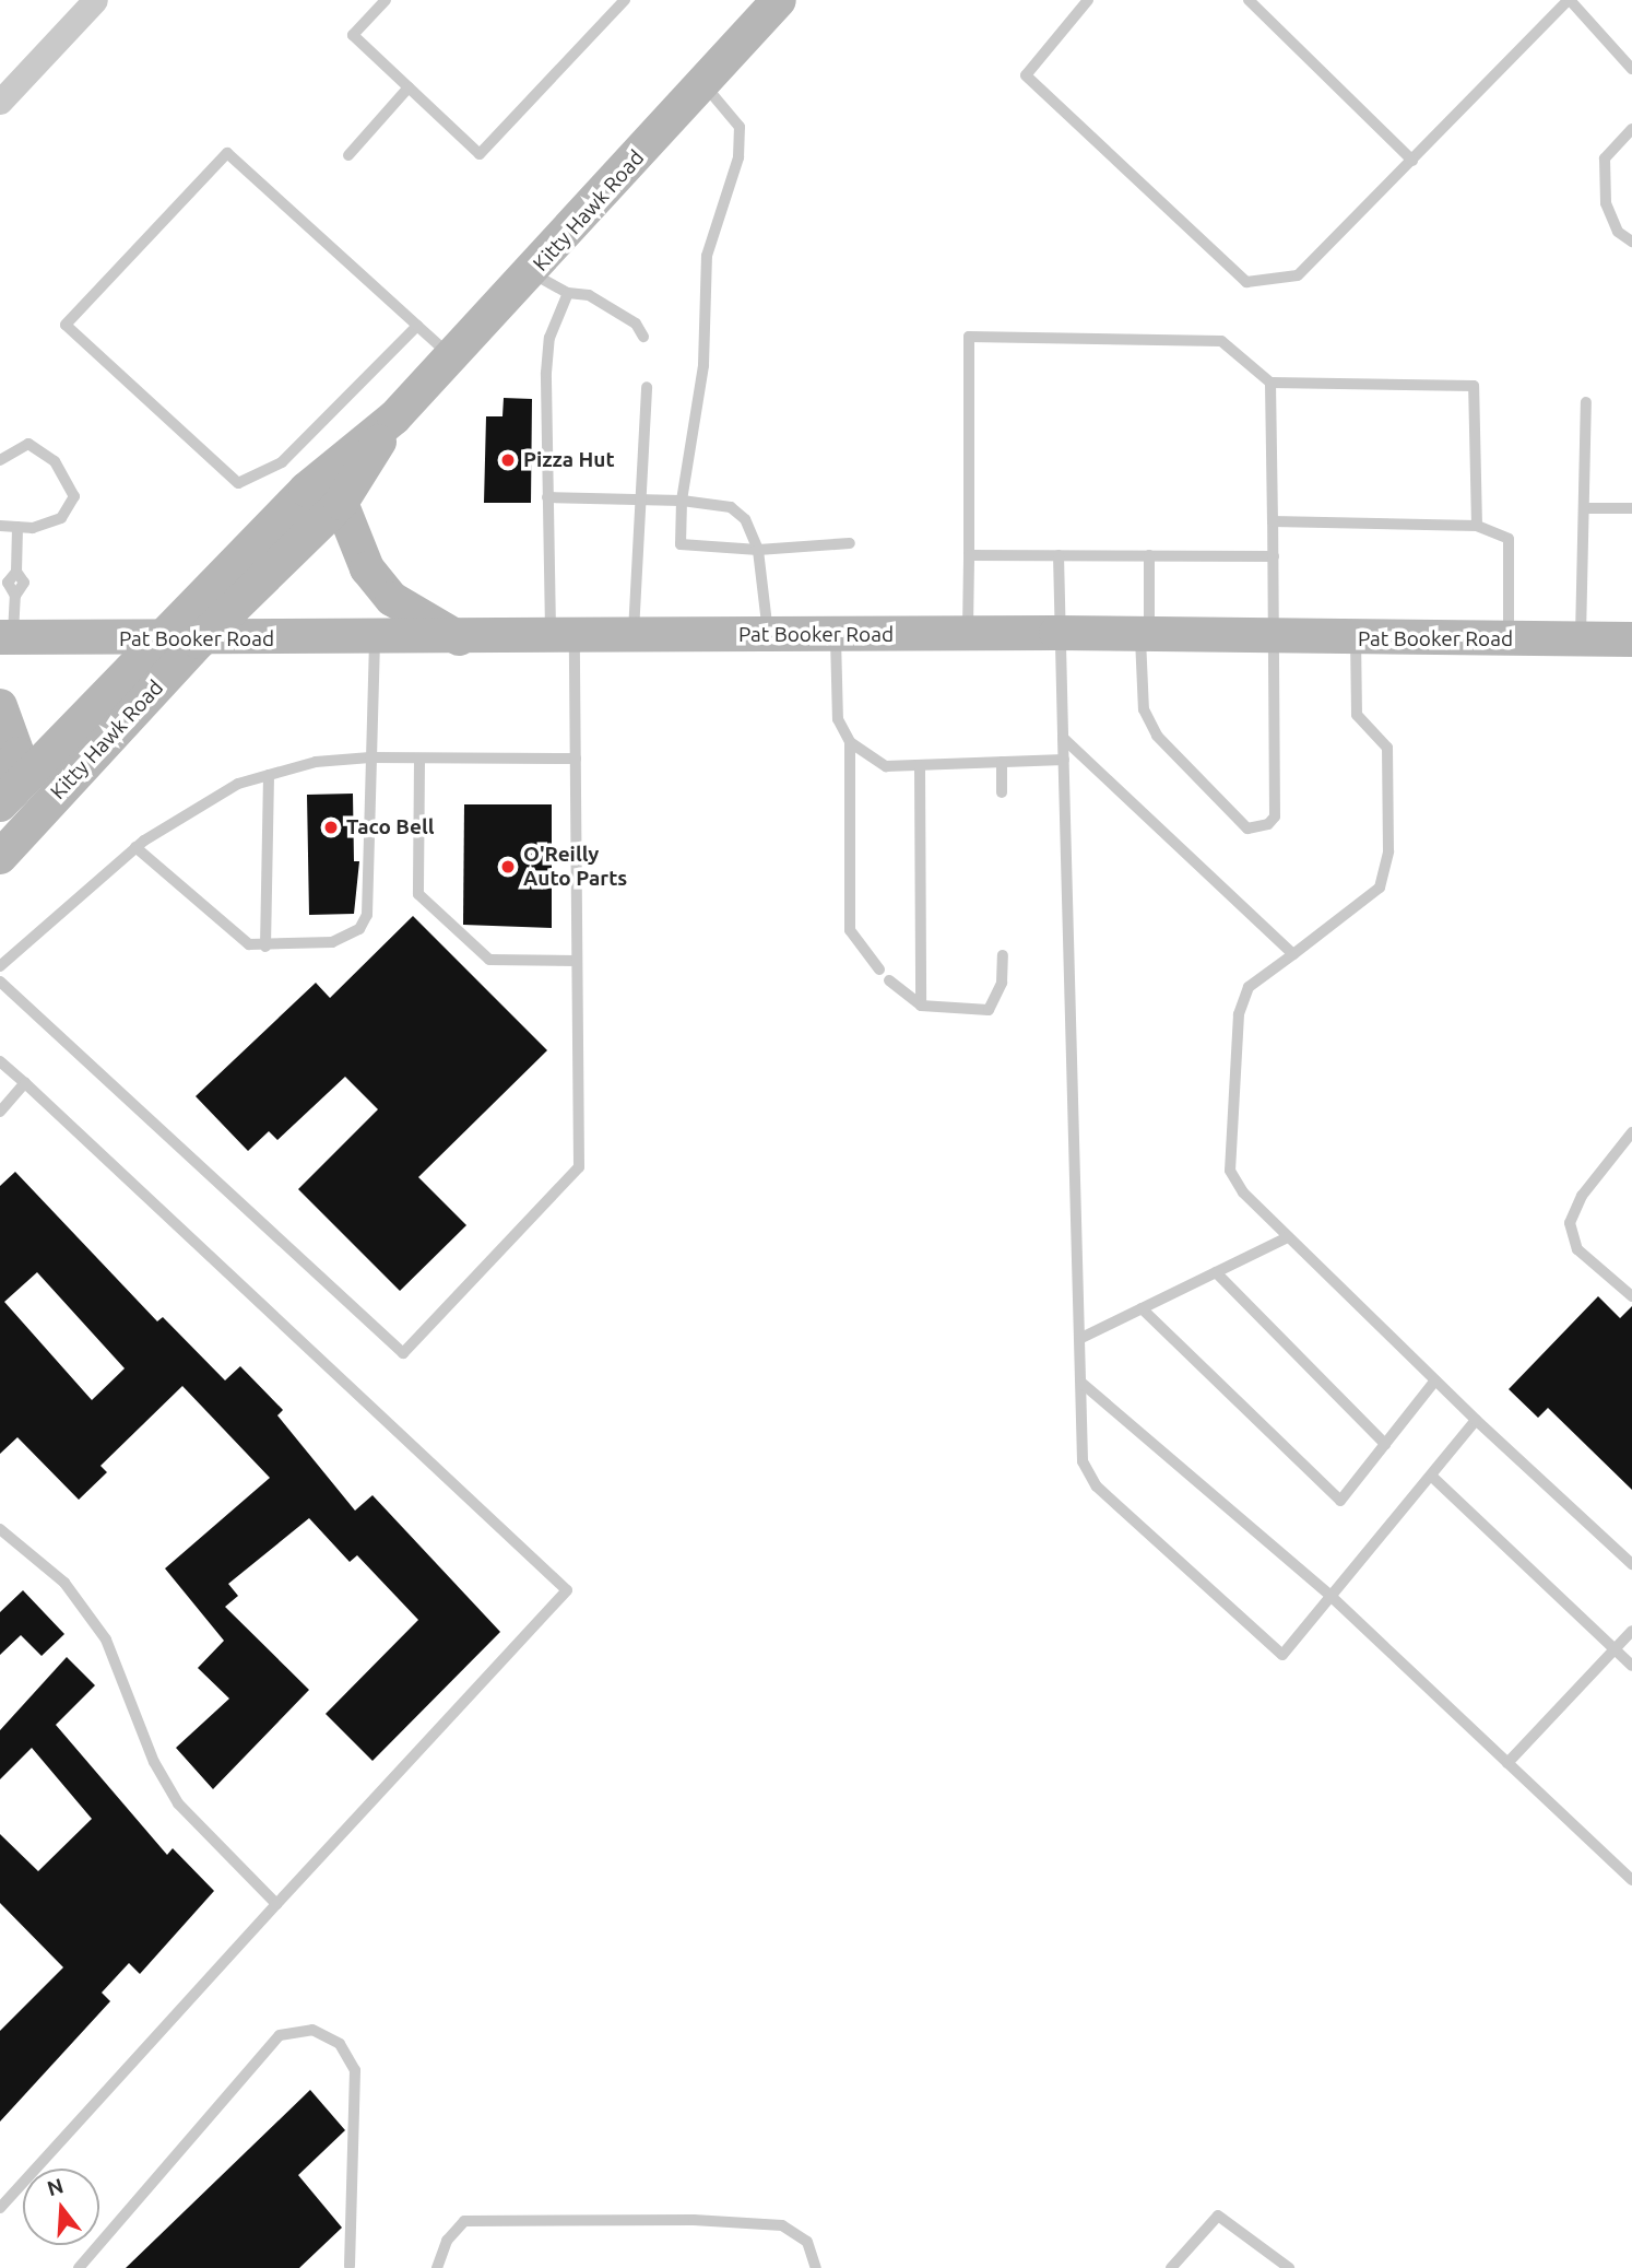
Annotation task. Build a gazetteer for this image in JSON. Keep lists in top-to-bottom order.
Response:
{
  "streets": {
    "main road": ["Kitty Hawk Road", "Pat Booker Road"]
  },
  "crossings": [
    ["Kitty Hawk Road", "Pat Booker Road"]
  ],
  "places": ["Pizza Hut", "Taco Bell", "O'Reilly Auto Parts"],
  "north": "top"
}
